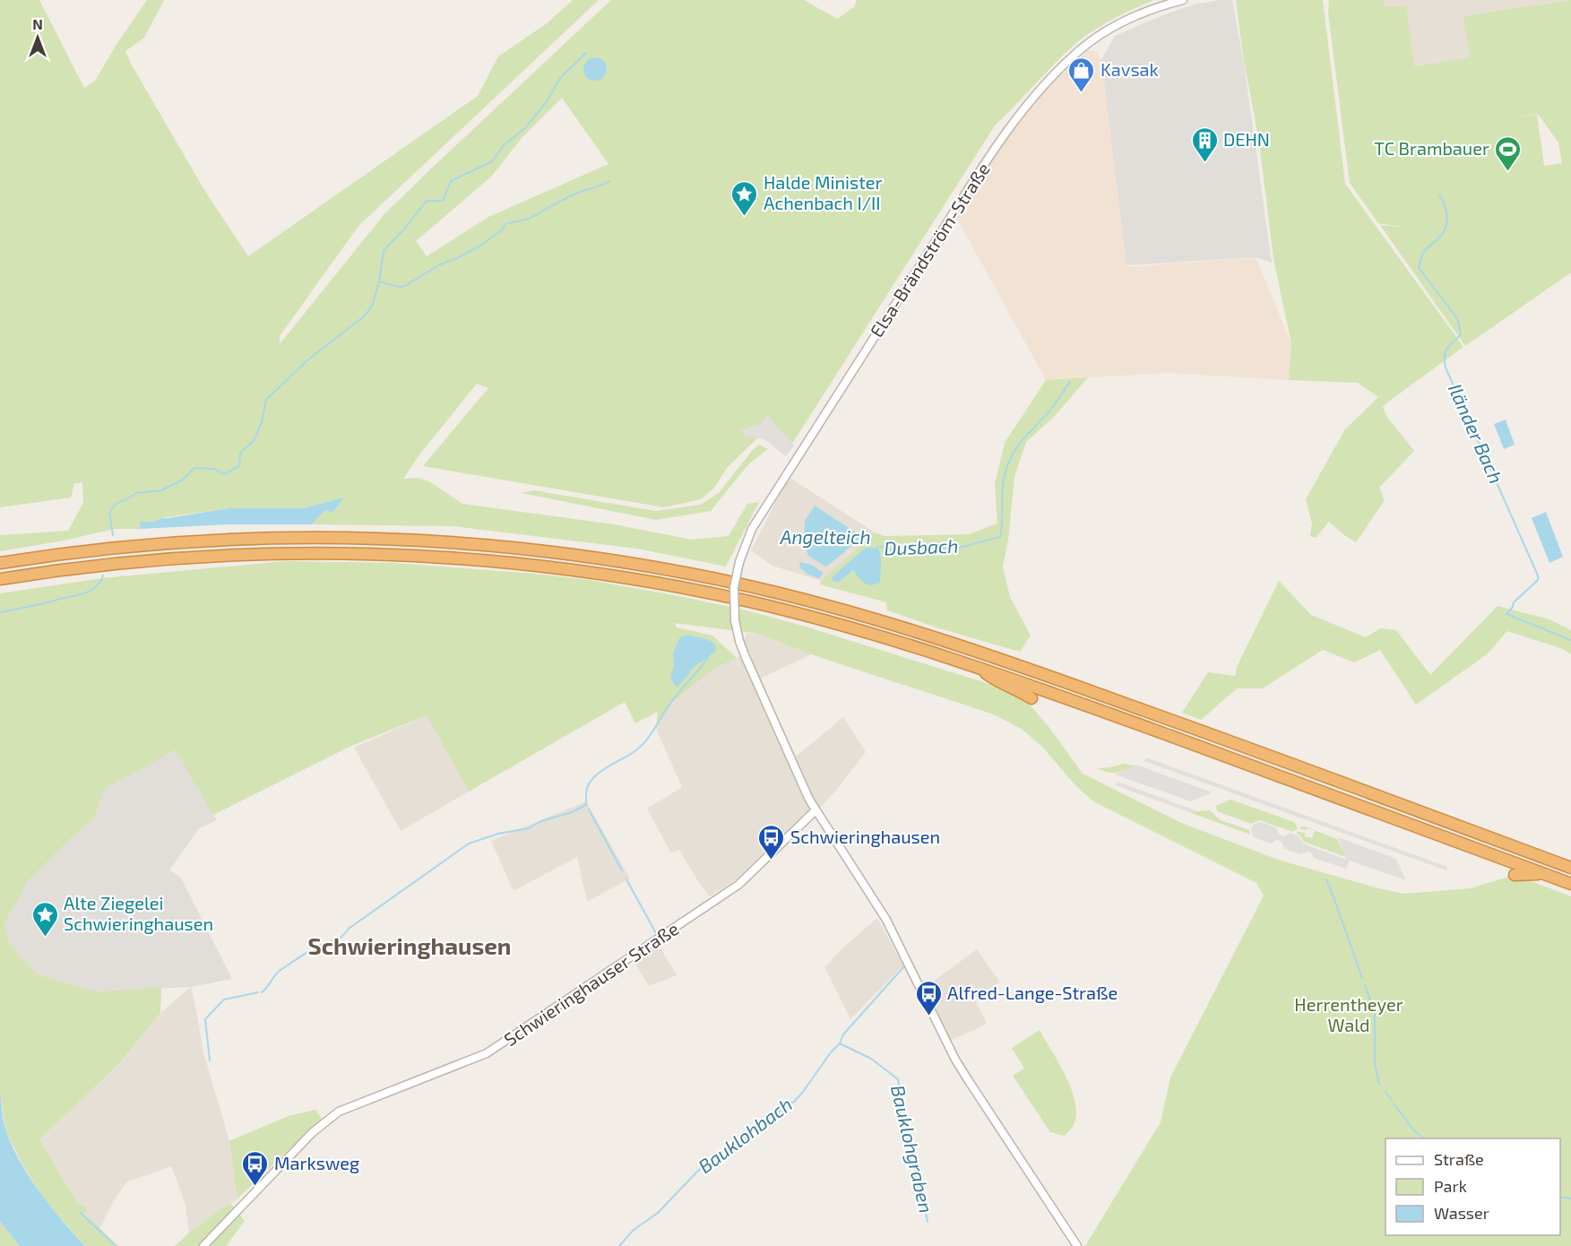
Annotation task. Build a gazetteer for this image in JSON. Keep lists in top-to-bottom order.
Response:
{
  "streets": {
    "street": ["Elsa-Brändström-Straße", "Schwieringhauser Straße"]
  },
  "crossings": [
    ["Elsa-Brändström-Straße", "Schwieringhauser Straße"]
  ],
  "districts": ["Schwieringhausen"],
  "water": [
    "Iländer Bach",
    "Angelteich",
    "Dusbach",
    "Bauklohbach",
    "Bauklohgraben"
  ],
  "parks": ["Herrentheyer Wald"],
  "places": {
    "shop": ["Kavsak"],
    "building": ["DEHN"],
    "sports": ["TC Brambauer"],
    "place": ["Halde Minister Achenbach I/II", "Alte Ziegelei Schwieringhausen"],
    "bus stop": ["Schwieringhausen", "Alfred-Lange-Straße", "Marksweg"]
  },
  "legend": ["Straße", "Park", "Wasser"],
  "north": "top"
}
